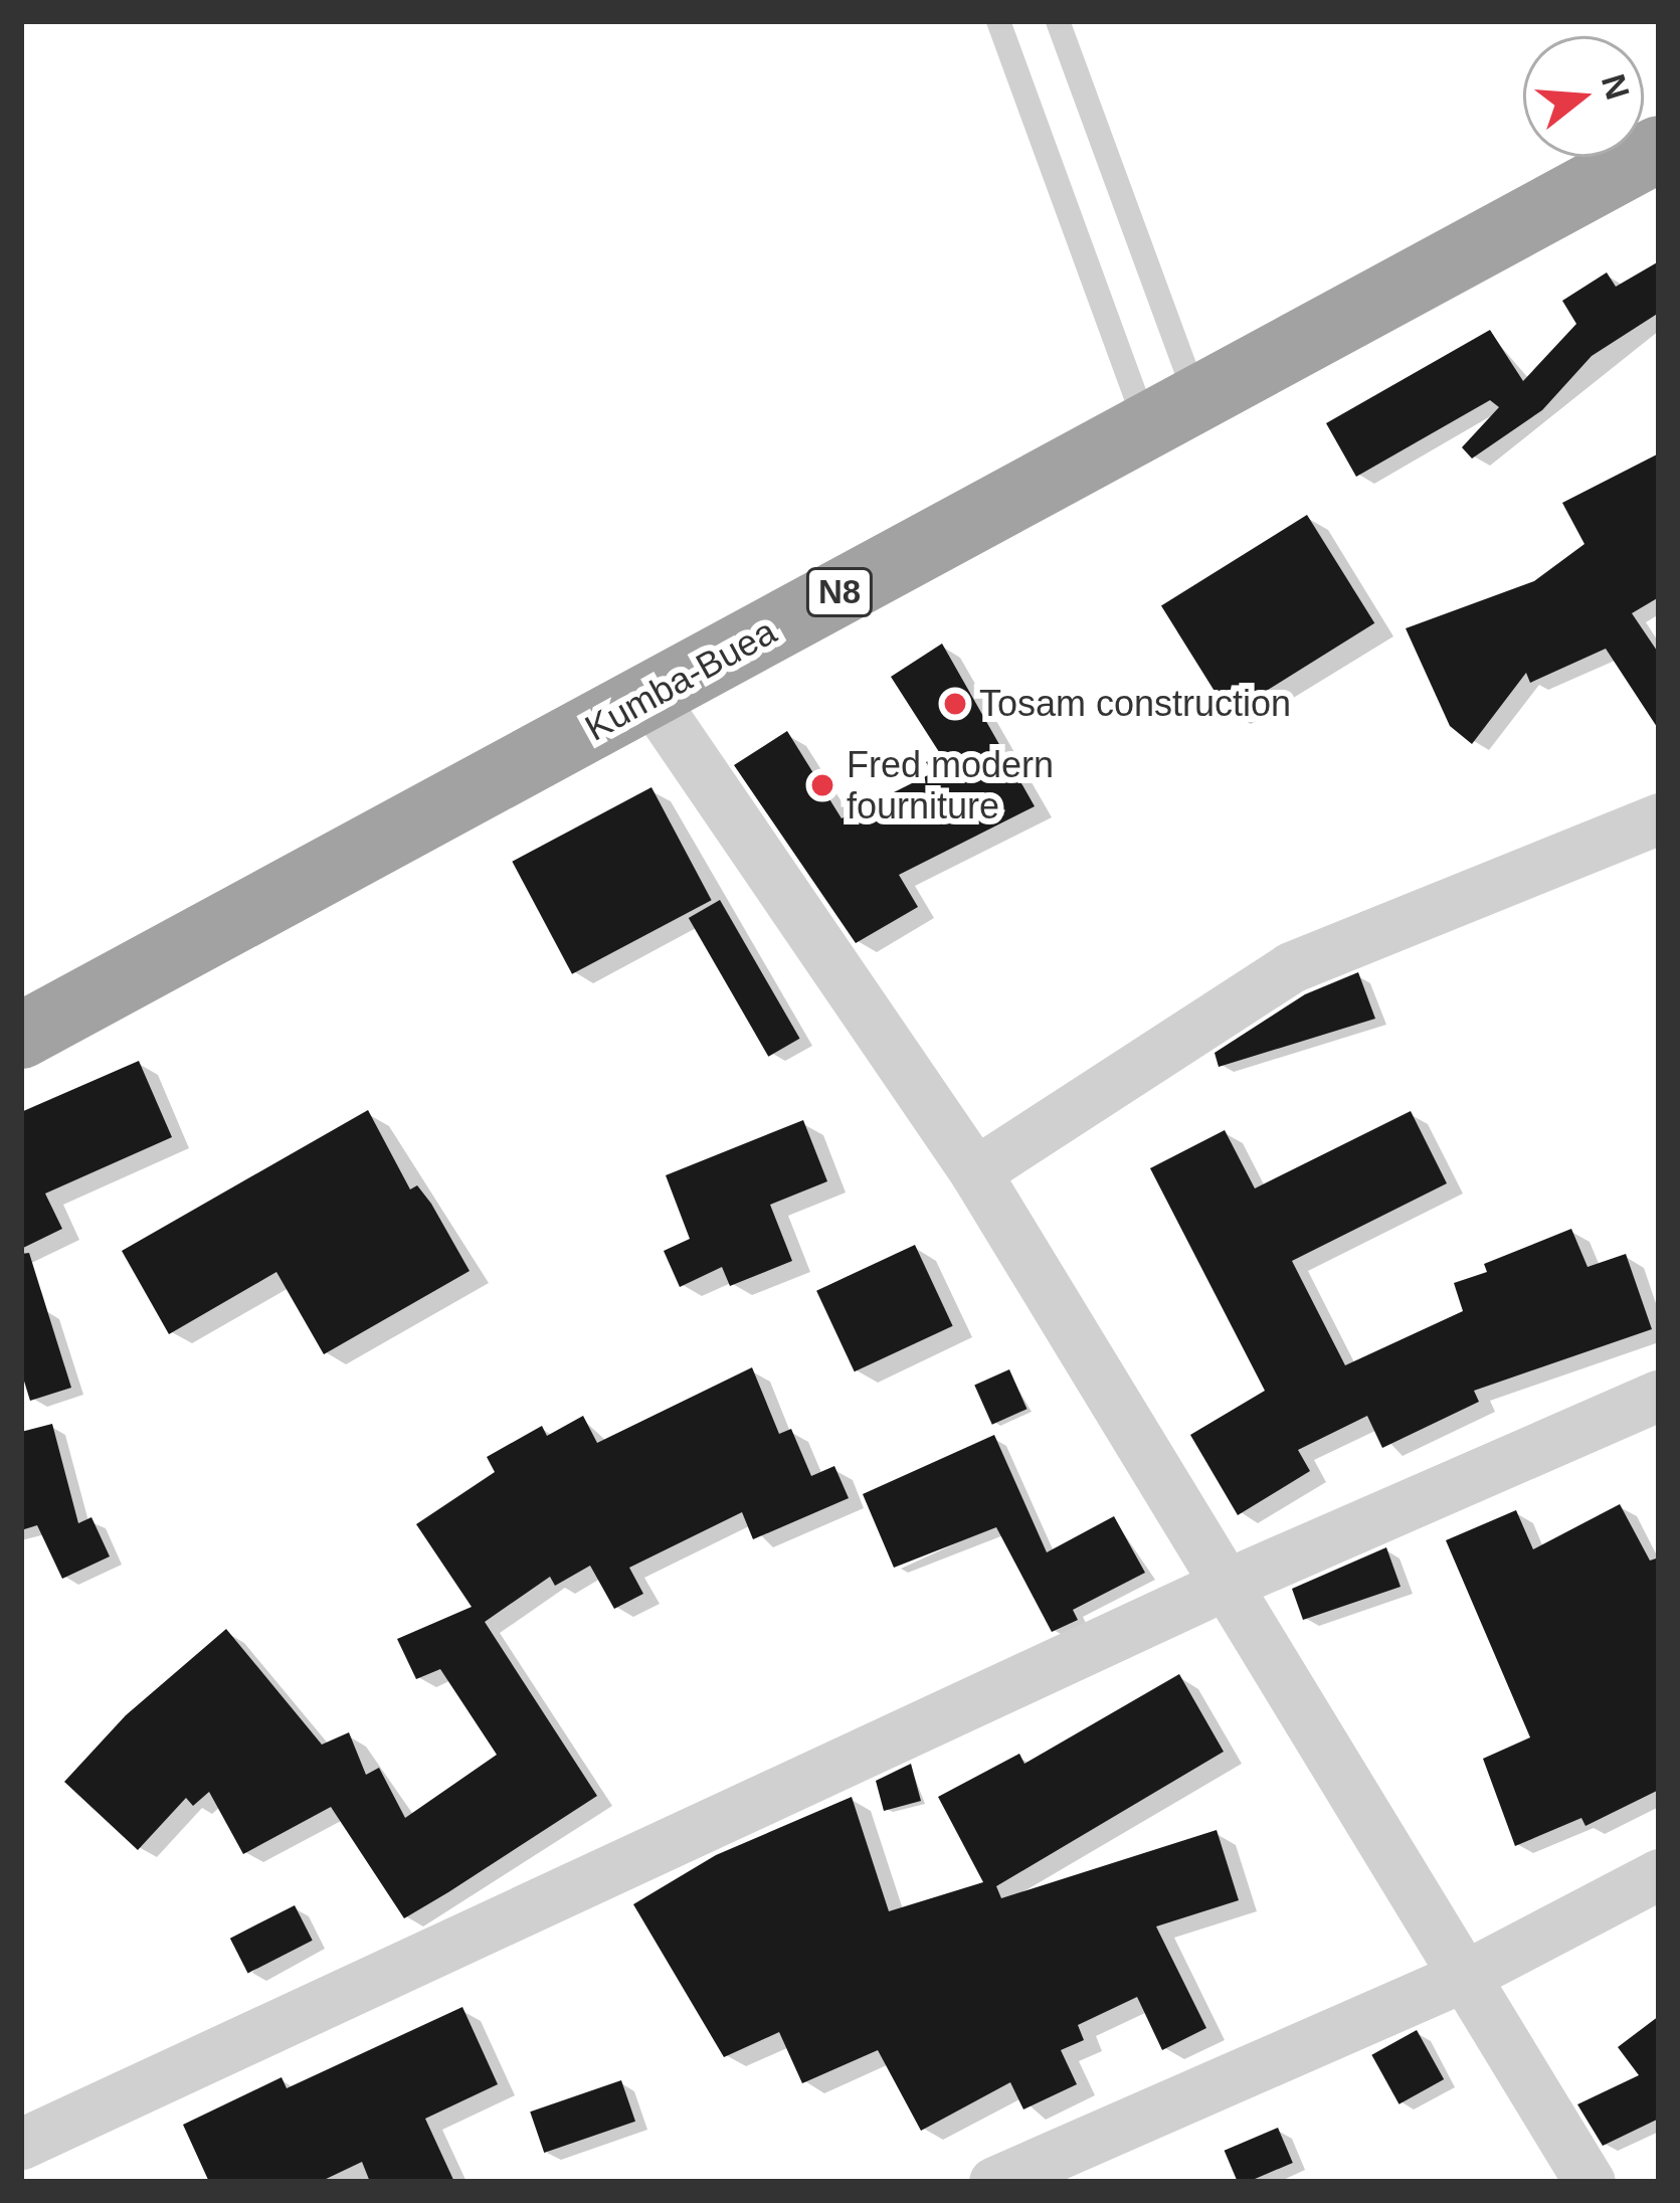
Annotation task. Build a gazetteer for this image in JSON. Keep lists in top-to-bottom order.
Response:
{
  "streets": {
    "highway": ["N8", "Kumba-Buea"]
  },
  "places": ["Tosam construction", "Fred modern fourniture"],
  "north": "right"
}
